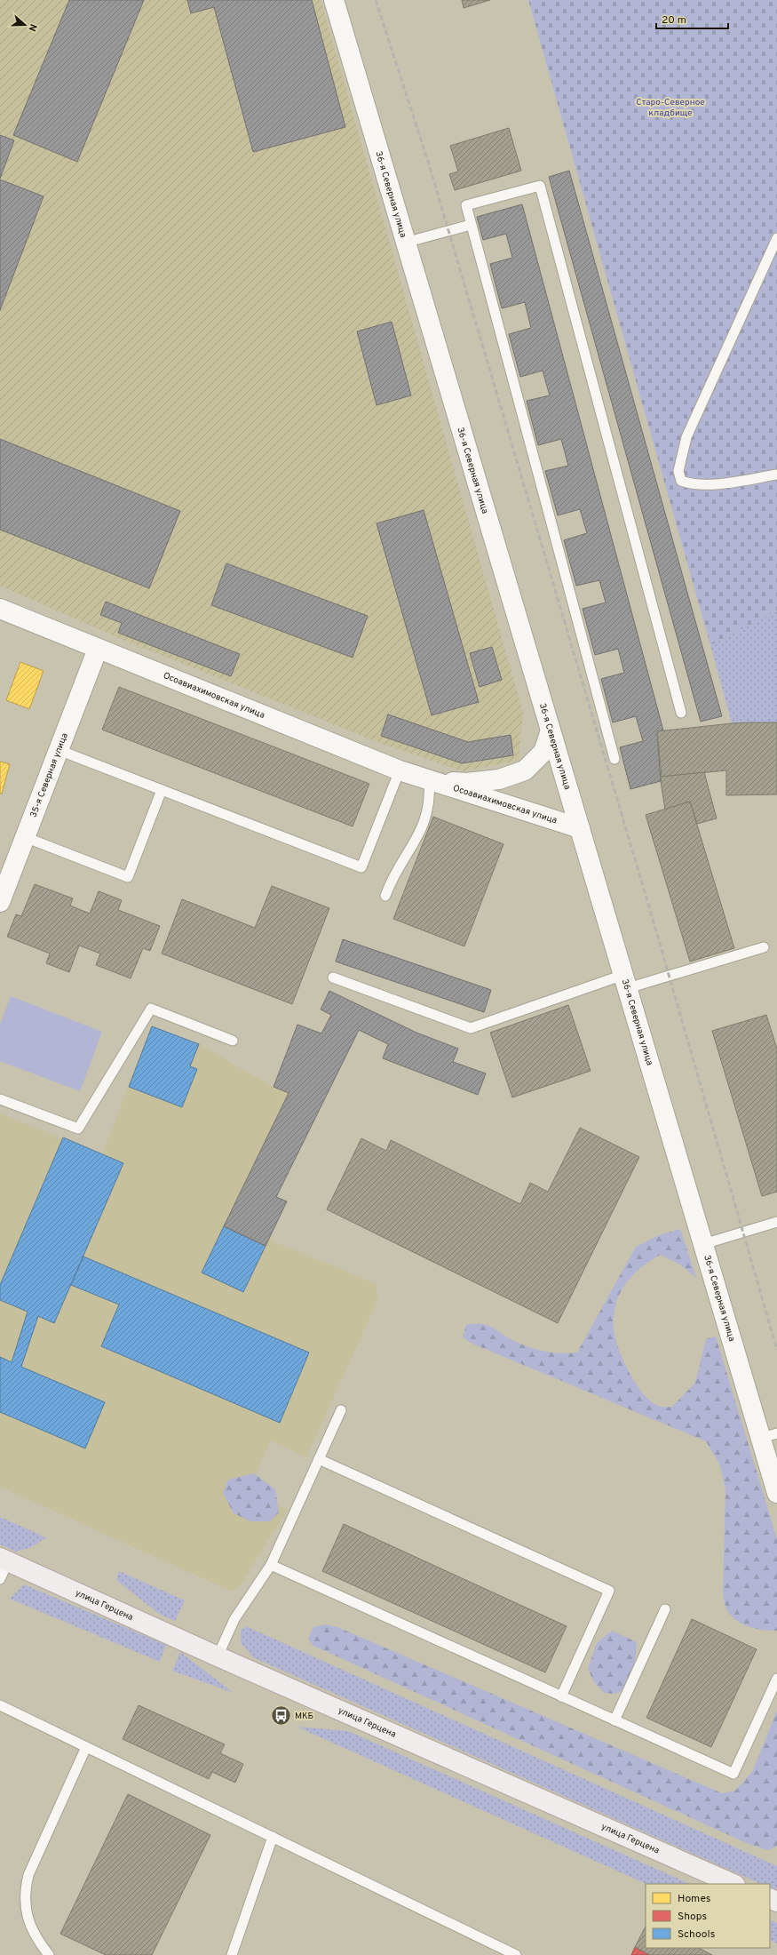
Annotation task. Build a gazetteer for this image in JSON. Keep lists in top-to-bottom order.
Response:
{
  "streets": {
    "main road": [
      "36-я Северная улица",
      "Осоавиахимовская улица",
      "35-я Северная улица",
      "улица Герцена"
    ]
  },
  "crossings": [
    ["36-я Северная улица", "Осоавиахимовская улица"],
    ["Осоавиахимовская улица", "35-я Северная улица"]
  ],
  "parks": ["Старо-Северное кладбище"],
  "places": {
    "bus stop": ["МКБ"]
  },
  "legend": ["Homes", "Shops", "Schools"],
  "scale_bar": "20 m",
  "north": "right"
}
